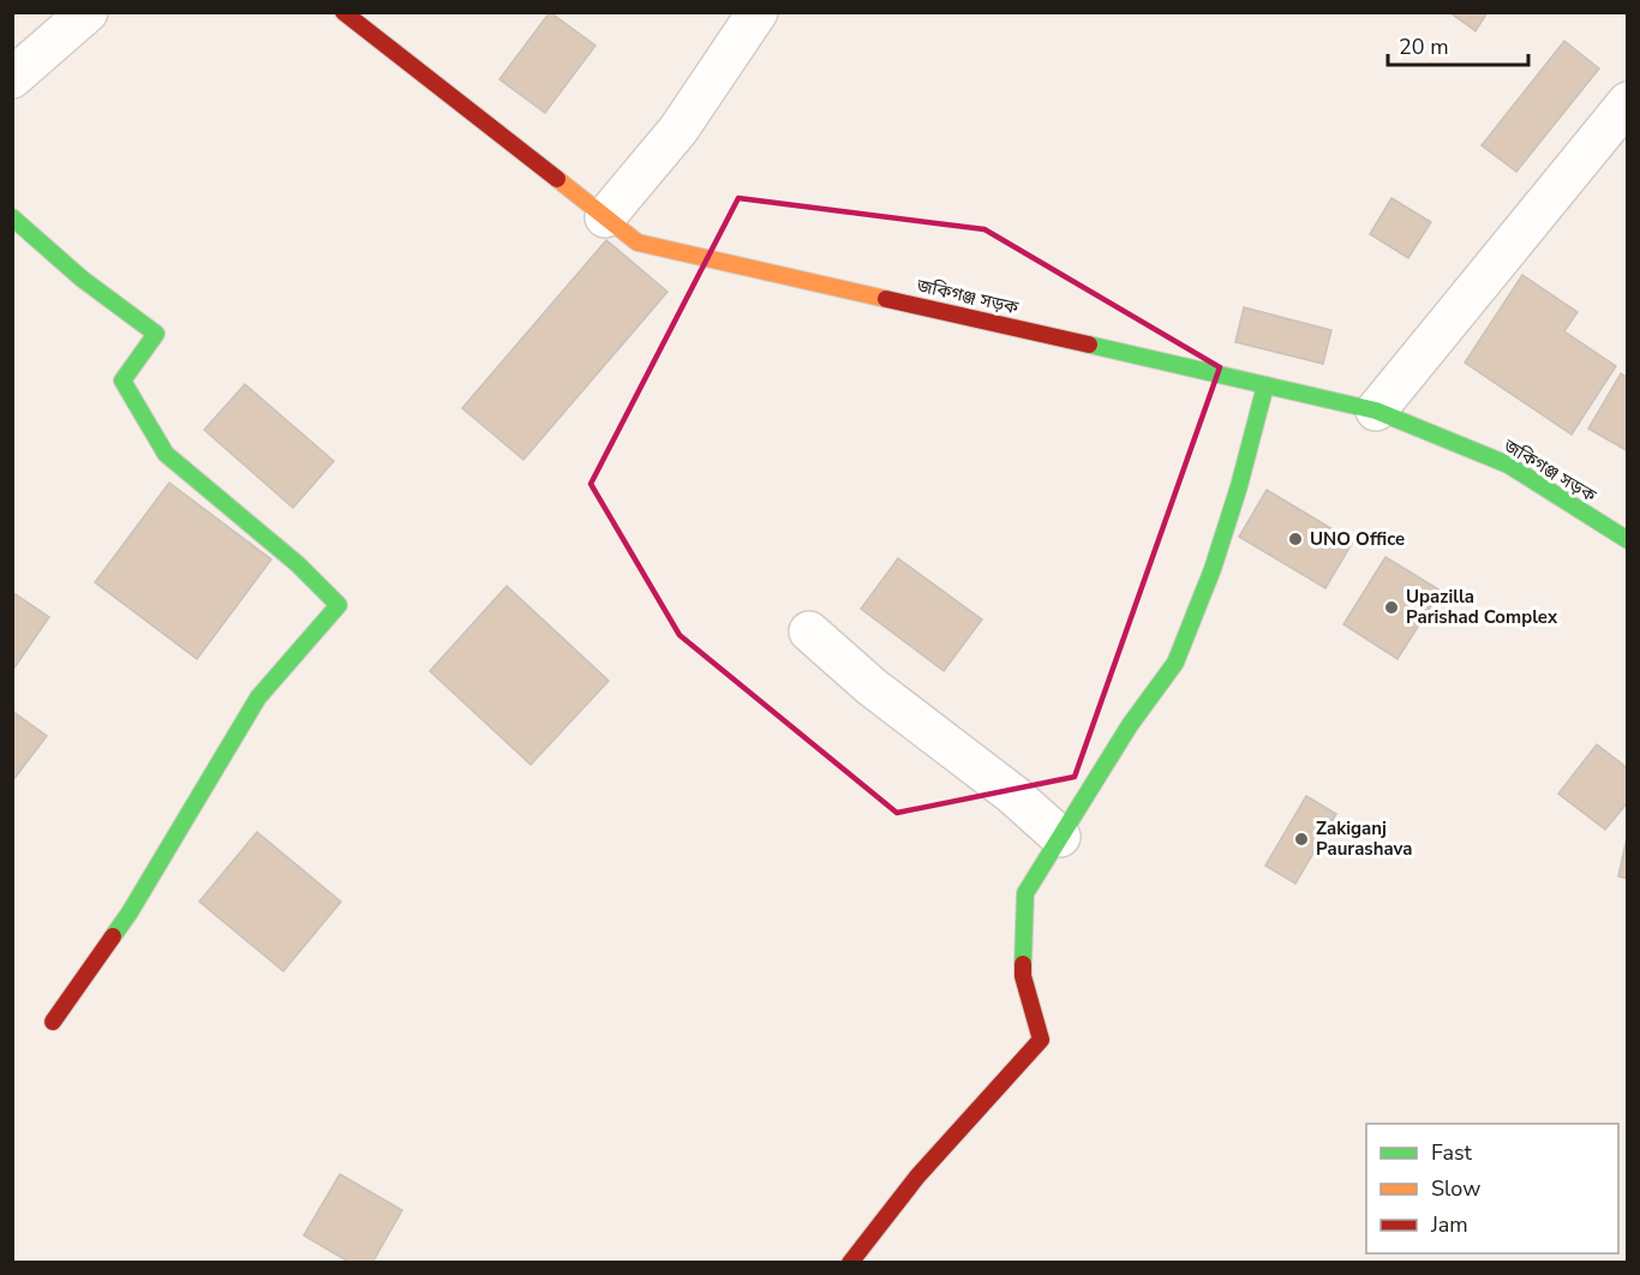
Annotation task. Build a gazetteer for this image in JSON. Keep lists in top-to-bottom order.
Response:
{
  "streets": {
    "street": ["জকিগঞ্জ সড়ক"]
  },
  "places": ["UNO Office", "Upazilla Parishad Complex", "Zakiganj Paurashava"],
  "legend": ["Fast", "Slow", "Jam"],
  "scale_bar": "20 m"
}
